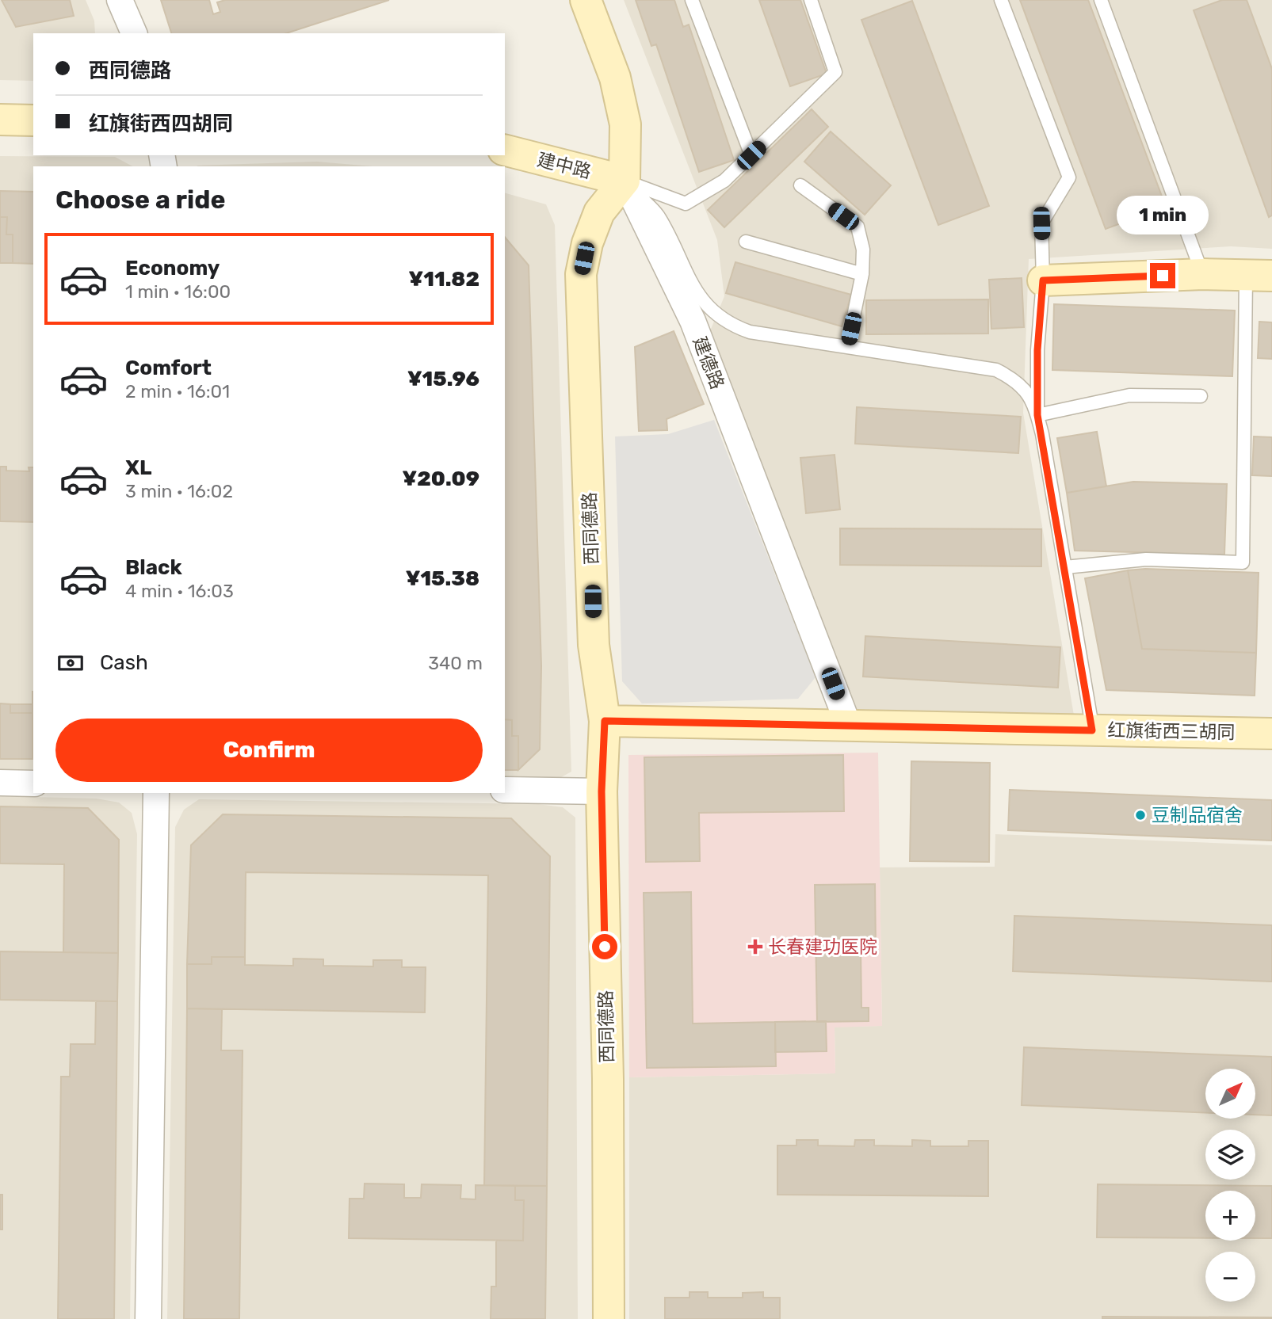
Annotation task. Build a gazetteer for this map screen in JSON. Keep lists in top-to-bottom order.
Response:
{
  "streets": {
    "street": [
      "建中路",
      "建德路",
      "西同德路",
      "红旗街西三胡同"
    ]
  },
  "crossings": [
    ["建中路", "建德路"],
    ["建中路", "西同德路"],
    ["建德路", "西同德路"],
    ["建德路", "红旗街西三胡同"],
    ["西同德路", "红旗街西三胡同"]
  ],
  "places": {
    "other": ["豆制品宿舍"],
    "health": ["长春建功医院"]
  },
  "north": "top right",
  "page": {
    "banner": ["西同德路", "红旗街西四胡同"],
    "heading": "Choose a ride",
    "bubble": "1 min",
    "list": [
      {
        "name": "Economy",
        "note": "1 min · 16:00",
        "value": "¥11.82"
      },
      {
        "name": "Comfort",
        "note": "2 min · 16:01",
        "value": "¥15.96"
      },
      {
        "name": "XL",
        "note": "3 min · 16:02",
        "value": "¥20.09"
      },
      {
        "name": "Black",
        "note": "4 min · 16:03",
        "value": "¥15.38"
      }
    ],
    "pay": ["Cash", "340 m"],
    "buttons": "Confirm",
    "map_buttons": ["+", "−"]
  }
}
